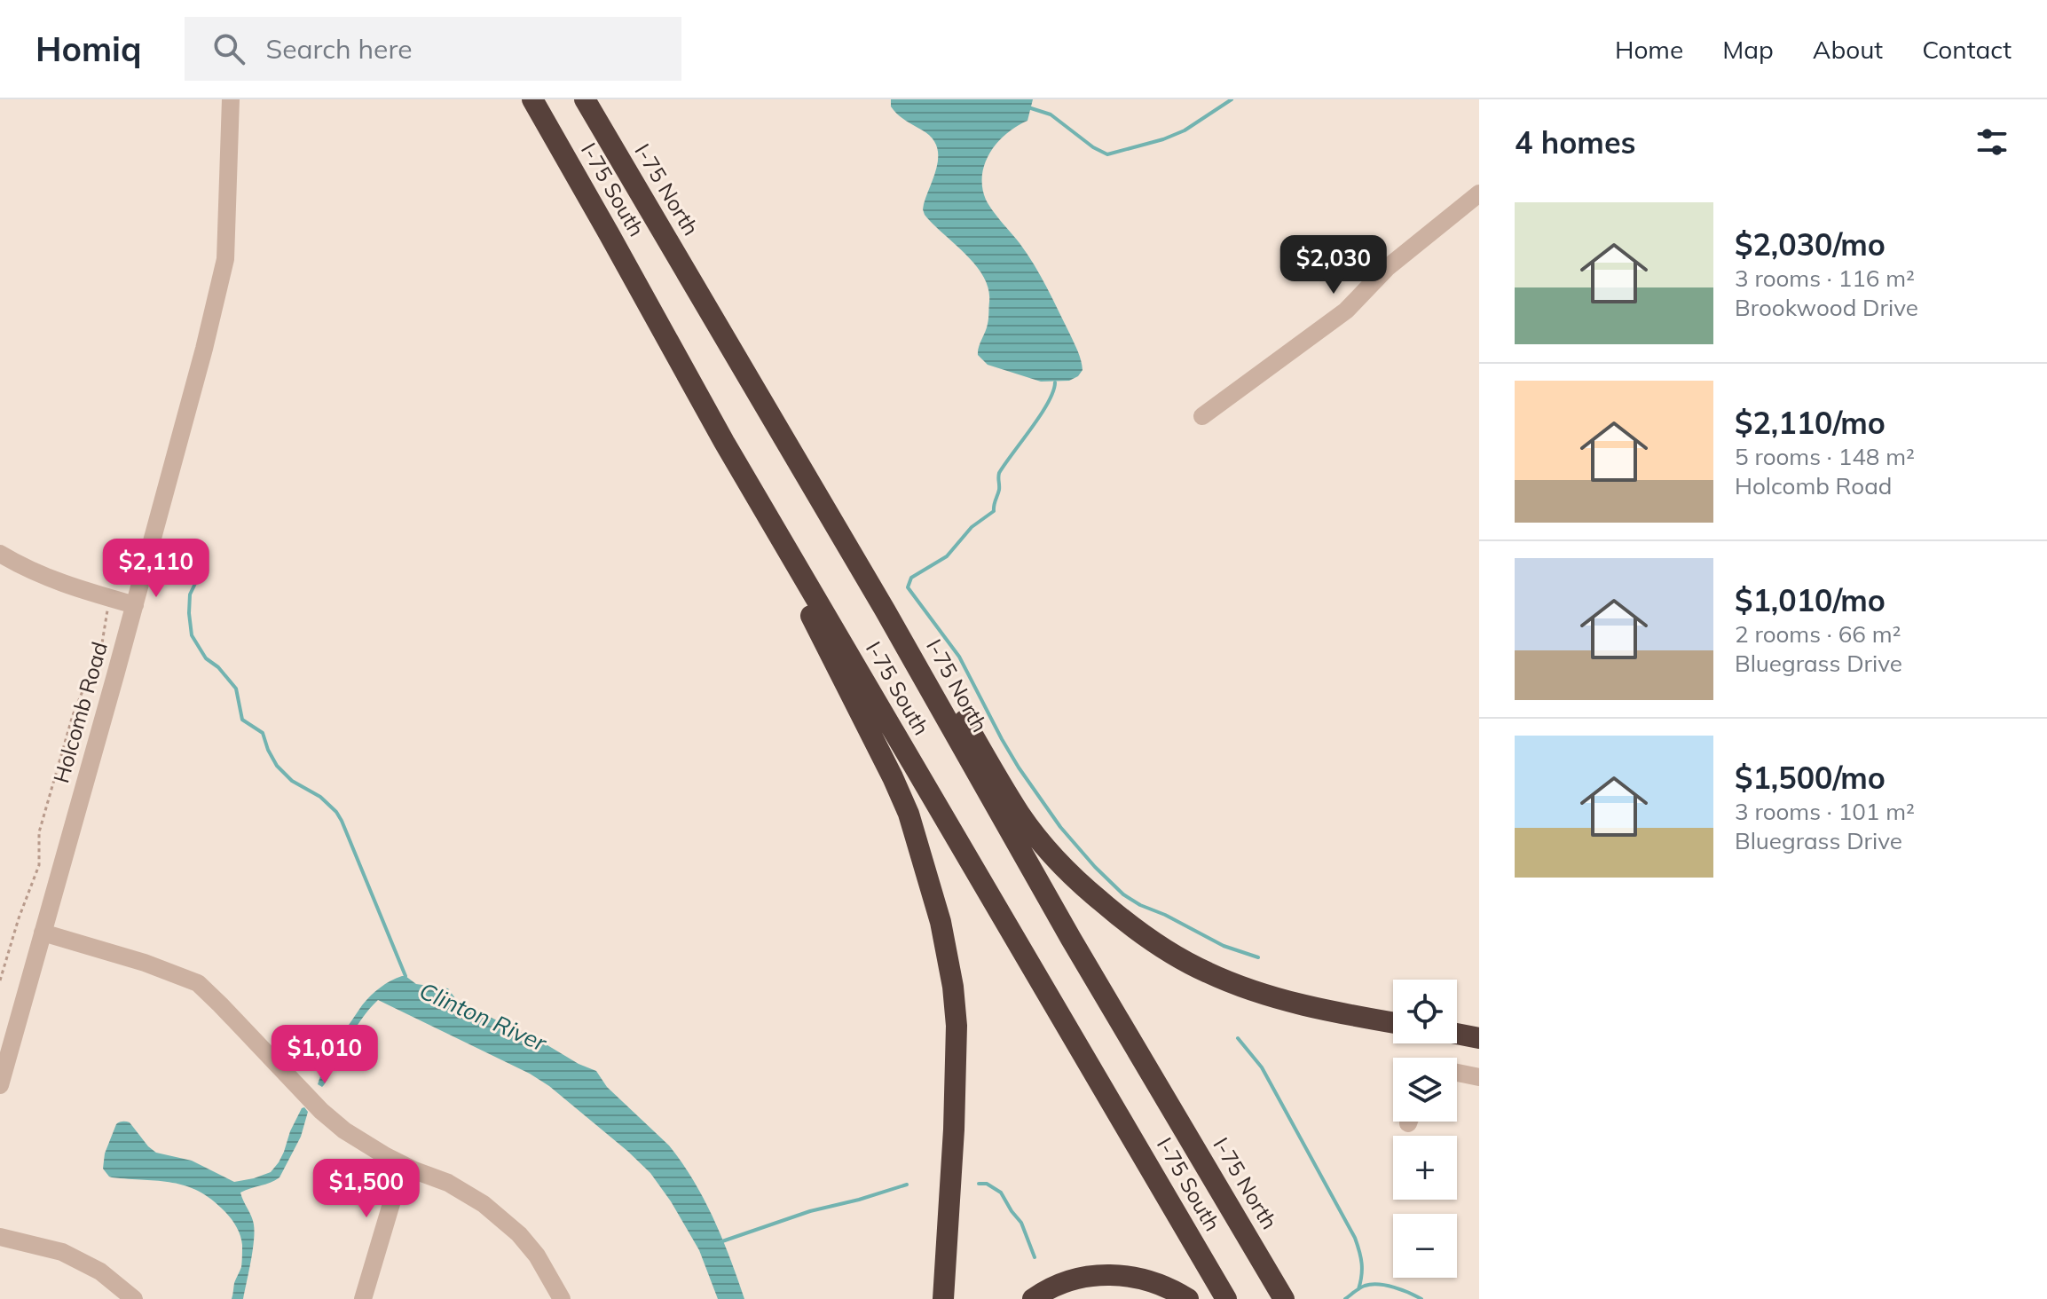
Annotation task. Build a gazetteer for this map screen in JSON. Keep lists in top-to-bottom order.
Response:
{
  "streets": {
    "highway": ["I-75 South", "I-75 North"],
    "street": ["Holcomb Road"]
  },
  "water": ["Clinton River"],
  "page": {
    "header": "Homiq",
    "search": "Search here",
    "nav": [
      "Home",
      "Map",
      "About",
      "Contact"
    ],
    "heading": "4 homes",
    "list": [
      {
        "name": "$2,030/mo",
        "note": "3 rooms · 116 m² · Brookwood Drive"
      },
      {
        "name": "$2,110/mo",
        "note": "5 rooms · 148 m² · Holcomb Road"
      },
      {
        "name": "$1,010/mo",
        "note": "2 rooms · 66 m² · Bluegrass Drive"
      },
      {
        "name": "$1,500/mo",
        "note": "3 rooms · 101 m² · Bluegrass Drive"
      }
    ],
    "price": [
      "$2,030",
      "$2,110",
      "$1,010",
      "$1,500"
    ],
    "map_buttons": ["+", "−"]
  }
}
